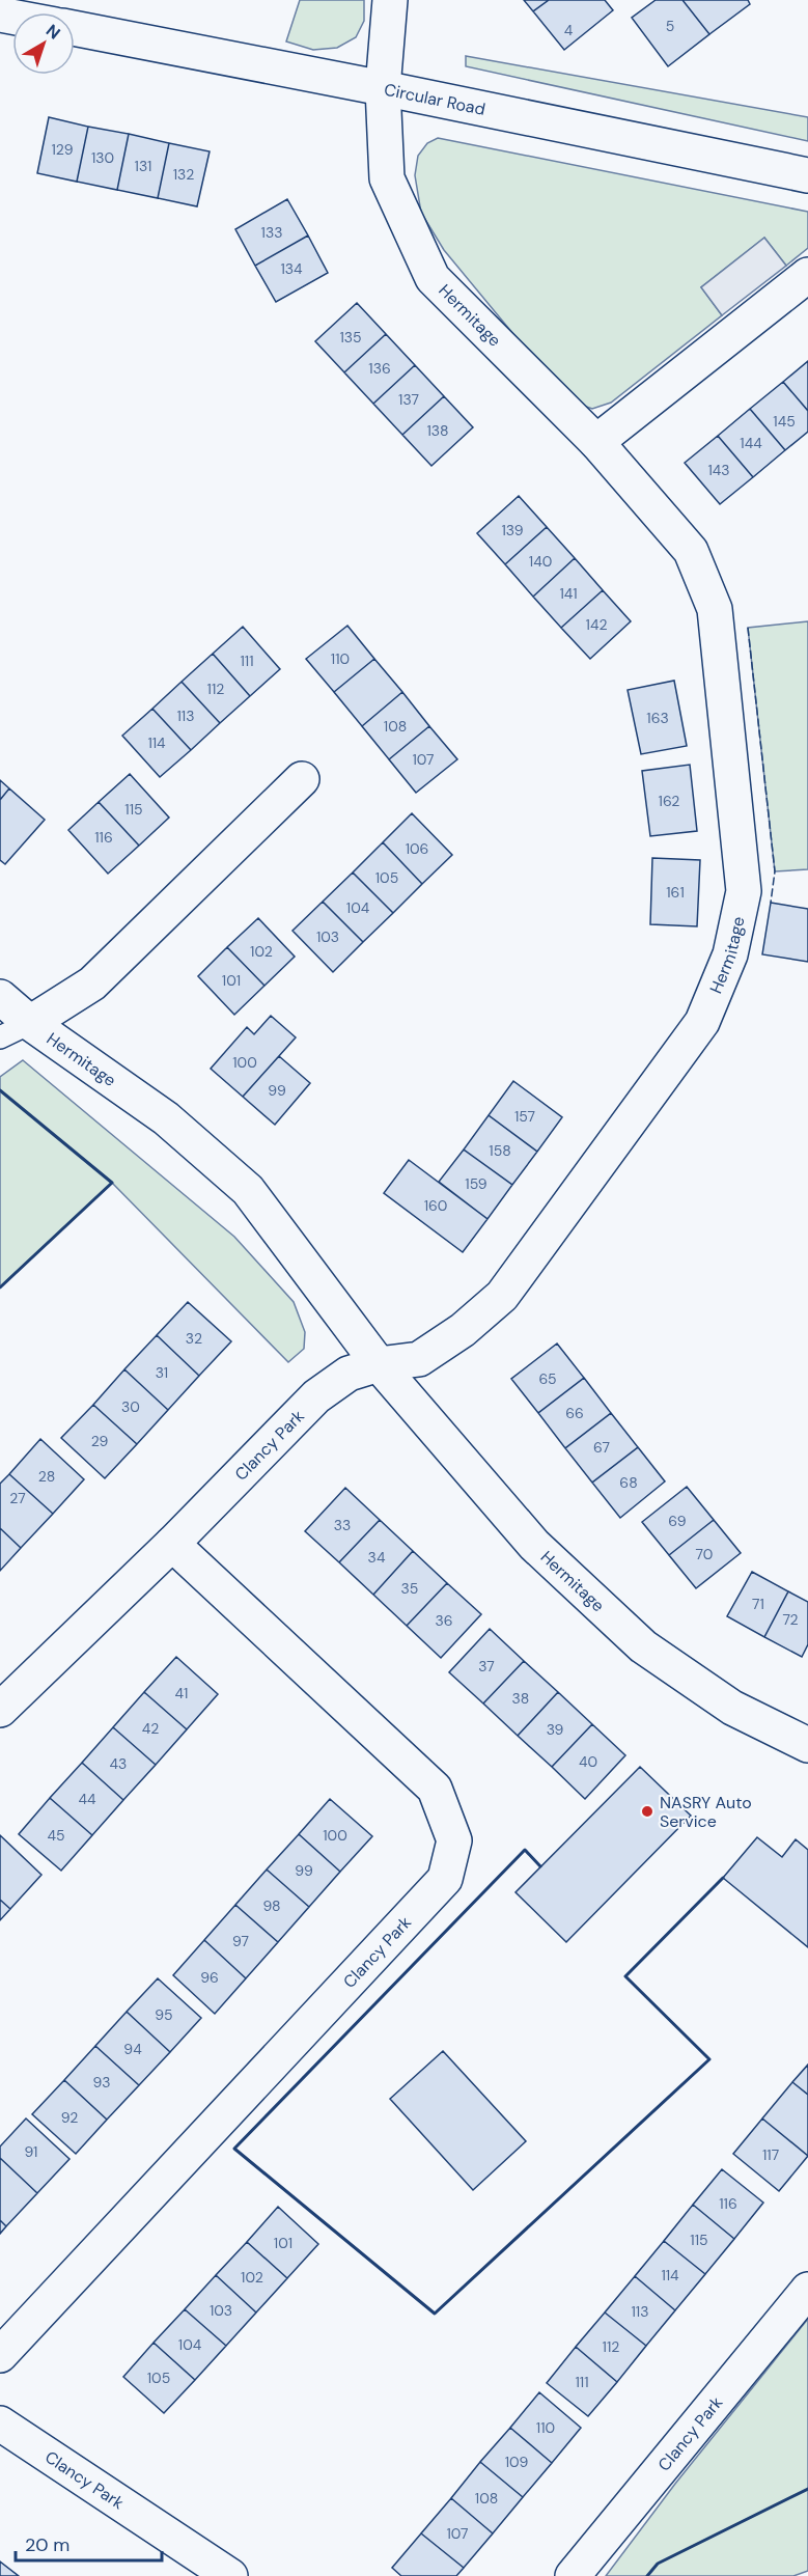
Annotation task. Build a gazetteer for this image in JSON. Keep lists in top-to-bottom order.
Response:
{
  "streets": {
    "street": ["Circular Road", "Hermitage", "Clancy Park"]
  },
  "crossings": [
    ["Circular Road", "Hermitage"],
    ["Hermitage", "Clancy Park"]
  ],
  "places": ["NASRY Auto Service"],
  "house_numbers": [
    "5",
    "4",
    "129",
    "130",
    "131",
    "132",
    "133",
    "134",
    "135",
    "136",
    "137",
    "145",
    "138",
    "144",
    "143",
    "139",
    "140",
    "141",
    "142",
    "110",
    "111",
    "112",
    "113",
    "163",
    "108",
    "114",
    "107",
    "162",
    "115",
    "116",
    "106",
    "105",
    "161",
    "104",
    "103",
    "102",
    "101",
    "100",
    "99",
    "157",
    "158",
    "159",
    "160",
    "32",
    "31",
    "65",
    "30",
    "66",
    "29",
    "67",
    "28",
    "68",
    "27",
    "69",
    "33",
    "70",
    "34",
    "35",
    "71",
    "72",
    "36",
    "37",
    "41",
    "38",
    "42",
    "39",
    "40",
    "43",
    "44",
    "45",
    "100",
    "99",
    "98",
    "97",
    "96",
    "95",
    "94",
    "93",
    "92",
    "91",
    "117",
    "116",
    "115",
    "101",
    "114",
    "102",
    "103",
    "113",
    "104",
    "112",
    "105",
    "111",
    "110",
    "109",
    "108",
    "107"
  ],
  "scale_bar": "20 m",
  "north": "top right"
}
